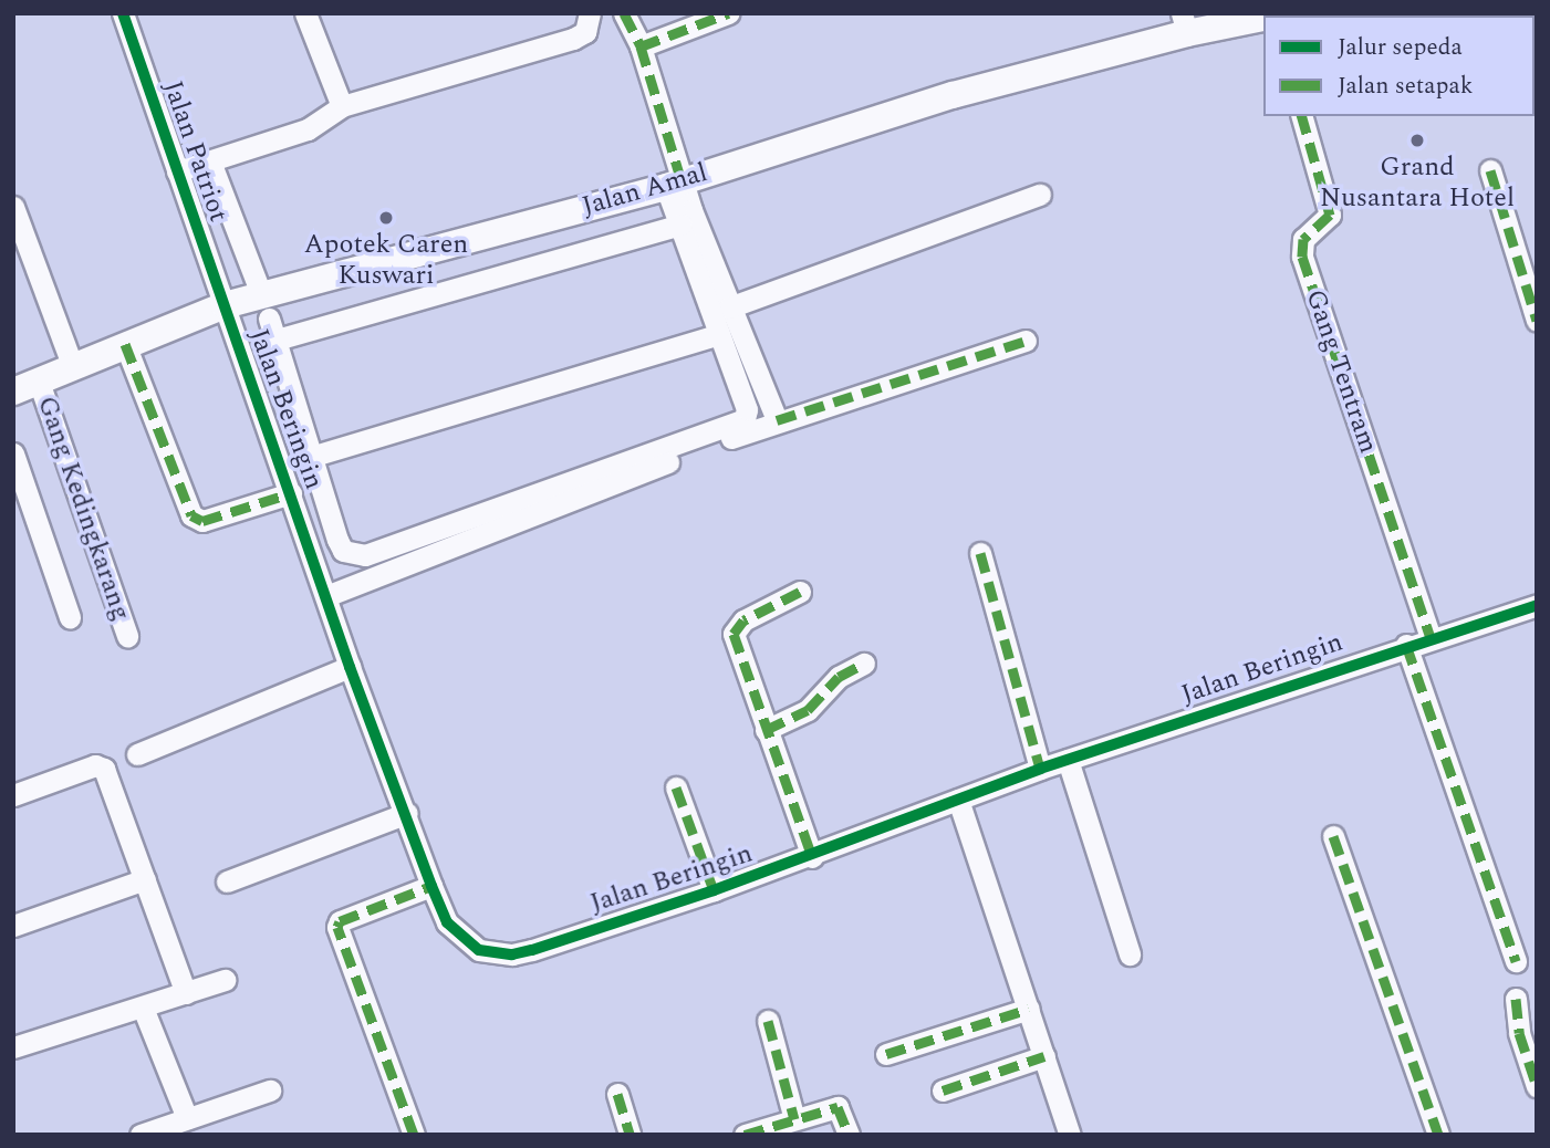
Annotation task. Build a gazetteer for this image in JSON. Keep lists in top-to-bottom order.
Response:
{
  "streets": {
    "street": [
      "Jalan Patriot",
      "Jalan Amal",
      "Gang Tentram",
      "Jalan Beringin",
      "Gang Kedingkarang"
    ]
  },
  "crossings": [
    ["Jalan Patriot", "Jalan Amal"],
    ["Jalan Patriot", "Jalan Beringin"],
    ["Jalan Amal", "Jalan Beringin"],
    ["Jalan Amal", "Gang Kedingkarang"],
    ["Gang Tentram", "Jalan Beringin"]
  ],
  "places": ["Grand Nusantara Hotel", "Apotek Caren Kuswari"],
  "legend": ["Jalur sepeda", "Jalan setapak"]
}
